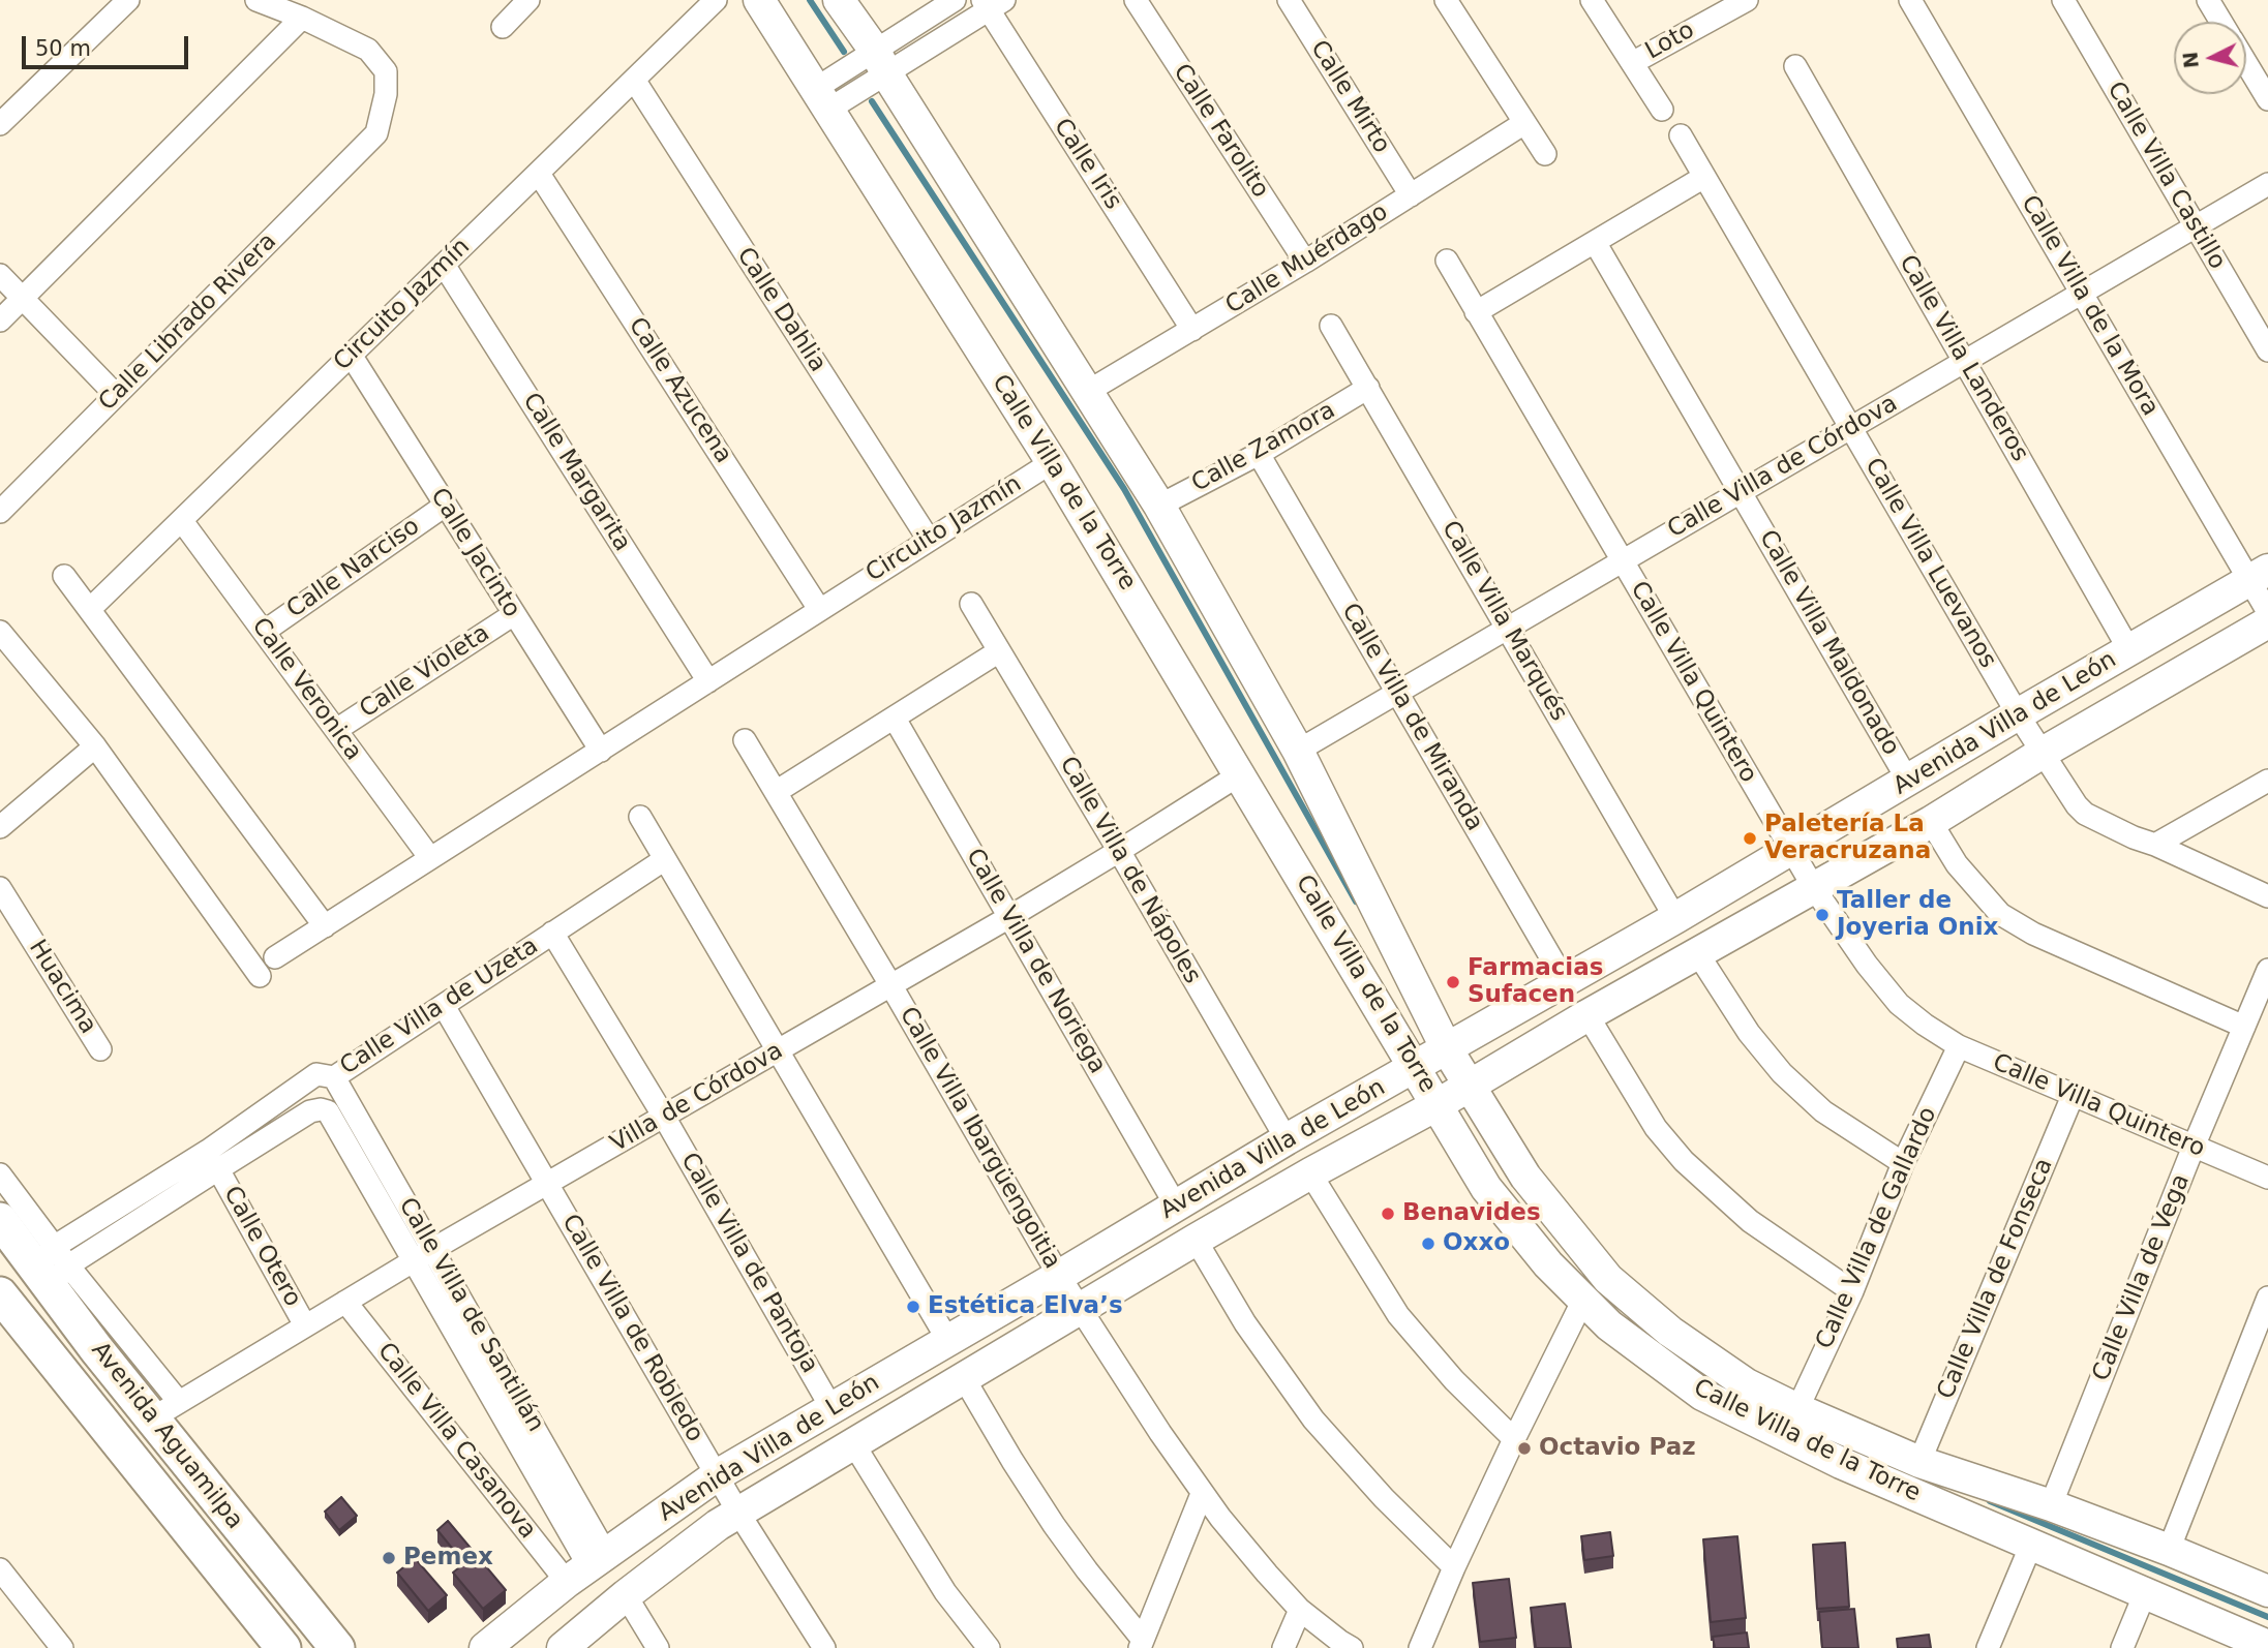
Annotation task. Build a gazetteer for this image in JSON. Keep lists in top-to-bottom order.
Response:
{
  "streets": {
    "main road": ["Avenida Aguamilpa"],
    "street": [
      "Loto",
      "Calle Mirto",
      "Calle Farolito",
      "Calle Iris",
      "Calle Villa Castillo",
      "Calle Muérdago",
      "Circuito Jazmín",
      "Calle Villa de la Mora",
      "Calle Dahlia",
      "Calle Librado Rivera",
      "Calle Villa Landeros",
      "Calle Azucena",
      "Calle Zamora",
      "Calle Villa de Córdova",
      "Calle Margarita",
      "Calle Villa de la Torre",
      "Calle Jacinto",
      "Calle Villa Luevanos",
      "Calle Narciso",
      "Calle Villa Marqués",
      "Calle Villa Maldonado",
      "Calle Violeta",
      "Calle Villa Quintero",
      "Calle Veronica",
      "Calle Villa de Miranda",
      "Avenida Villa de León",
      "Calle Villa de Nápoles",
      "Calle Villa de Noriega",
      "Huacima",
      "Calle Villa de Uzeta",
      "Villa de Córdova",
      "Calle Villa Ibargüengoitia",
      "Calle Villa de Gallardo",
      "Calle Otero",
      "Calle Villa de Pantoja",
      "Calle Villa de Vega",
      "Calle Villa de Fonseca",
      "Calle Villa de Santillán",
      "Calle Villa de Robledo",
      "Calle Villa Casanova"
    ]
  },
  "crossings": [
    ["Calle Mirto", "Calle Muérdago"],
    ["Calle Farolito", "Calle Muérdago"],
    ["Calle Iris", "Calle Muérdago"],
    ["Calle Villa Castillo", "Calle Villa de Córdova"],
    ["Calle Muérdago", "Calle Villa de la Torre"],
    ["Circuito Jazmín", "Calle Dahlia"],
    ["Circuito Jazmín", "Calle Azucena"],
    ["Circuito Jazmín", "Calle Margarita"],
    ["Circuito Jazmín", "Calle Villa de la Torre"],
    ["Circuito Jazmín", "Calle Jacinto"],
    ["Circuito Jazmín", "Calle Veronica"],
    ["Calle Villa de la Mora", "Calle Villa de Córdova"],
    ["Calle Villa de la Mora", "Avenida Villa de León"],
    ["Calle Villa Landeros", "Calle Villa de Córdova"],
    ["Calle Villa Landeros", "Avenida Villa de León"],
    ["Calle Zamora", "Calle Villa de la Torre"],
    ["Calle Zamora", "Calle Villa Marqués"],
    ["Calle Zamora", "Calle Villa de Miranda"],
    ["Calle Villa de Córdova", "Calle Villa de la Torre"],
    ["Calle Villa de Córdova", "Calle Villa Luevanos"],
    ["Calle Villa de Córdova", "Calle Villa Marqués"],
    ["Calle Villa de Córdova", "Calle Villa Maldonado"],
    ["Calle Villa de Córdova", "Calle Villa Quintero"],
    ["Calle Villa de Córdova", "Calle Villa de Miranda"],
    ["Calle Villa de la Torre", "Avenida Villa de León"],
    ["Calle Villa de la Torre", "Villa de Córdova"],
    ["Calle Villa de la Torre", "Calle Villa de Gallardo"],
    ["Calle Villa de la Torre", "Calle Villa de Vega"],
    ["Calle Villa de la Torre", "Calle Villa de Fonseca"],
    ["Calle Jacinto", "Calle Narciso"],
    ["Calle Jacinto", "Calle Violeta"],
    ["Calle Villa Luevanos", "Avenida Villa de León"],
    ["Calle Narciso", "Calle Veronica"],
    ["Calle Villa Marqués", "Avenida Villa de León"],
    ["Calle Villa Maldonado", "Avenida Villa de León"],
    ["Calle Violeta", "Calle Veronica"],
    ["Calle Villa Quintero", "Avenida Villa de León"],
    ["Calle Villa Quintero", "Calle Villa de Gallardo"],
    ["Calle Villa Quintero", "Calle Villa de Vega"],
    ["Calle Villa Quintero", "Calle Villa de Fonseca"],
    ["Calle Villa de Miranda", "Avenida Villa de León"],
    ["Avenida Villa de León", "Calle Villa de Nápoles"],
    ["Avenida Villa de León", "Calle Villa de Noriega"],
    ["Avenida Villa de León", "Calle Villa Ibargüengoitia"],
    ["Avenida Villa de León", "Calle Villa de Pantoja"],
    ["Avenida Villa de León", "Calle Villa de Santillán"],
    ["Avenida Villa de León", "Calle Villa de Robledo"],
    ["Avenida Villa de León", "Calle Villa Casanova"],
    ["Calle Villa de Nápoles", "Villa de Córdova"],
    ["Calle Villa de Noriega", "Villa de Córdova"],
    ["Calle Villa de Uzeta", "Calle Villa de Pantoja"],
    ["Calle Villa de Uzeta", "Calle Villa de Santillán"],
    ["Calle Villa de Uzeta", "Calle Villa de Robledo"],
    ["Calle Villa de Uzeta", "Avenida Aguamilpa"],
    ["Villa de Córdova", "Calle Villa Ibargüengoitia"],
    ["Villa de Córdova", "Calle Otero"],
    ["Villa de Córdova", "Calle Villa de Pantoja"],
    ["Villa de Córdova", "Calle Villa de Santillán"],
    ["Villa de Córdova", "Calle Villa de Robledo"],
    ["Villa de Córdova", "Avenida Aguamilpa"],
    ["Villa de Córdova", "Calle Villa Casanova"],
    ["Calle Otero", "Calle Villa de Santillán"],
    ["Calle Villa de Santillán", "Calle Villa Casanova"]
  ],
  "places": [
    "Paletería La Veracruzana",
    "Taller de Joyeria Onix",
    "Farmacias Sufacen",
    "Benavides",
    "Oxxo",
    "Estética Elva’s",
    "Octavio Paz",
    "Pemex"
  ],
  "scale_bar": "50 m",
  "north": "left"
}
